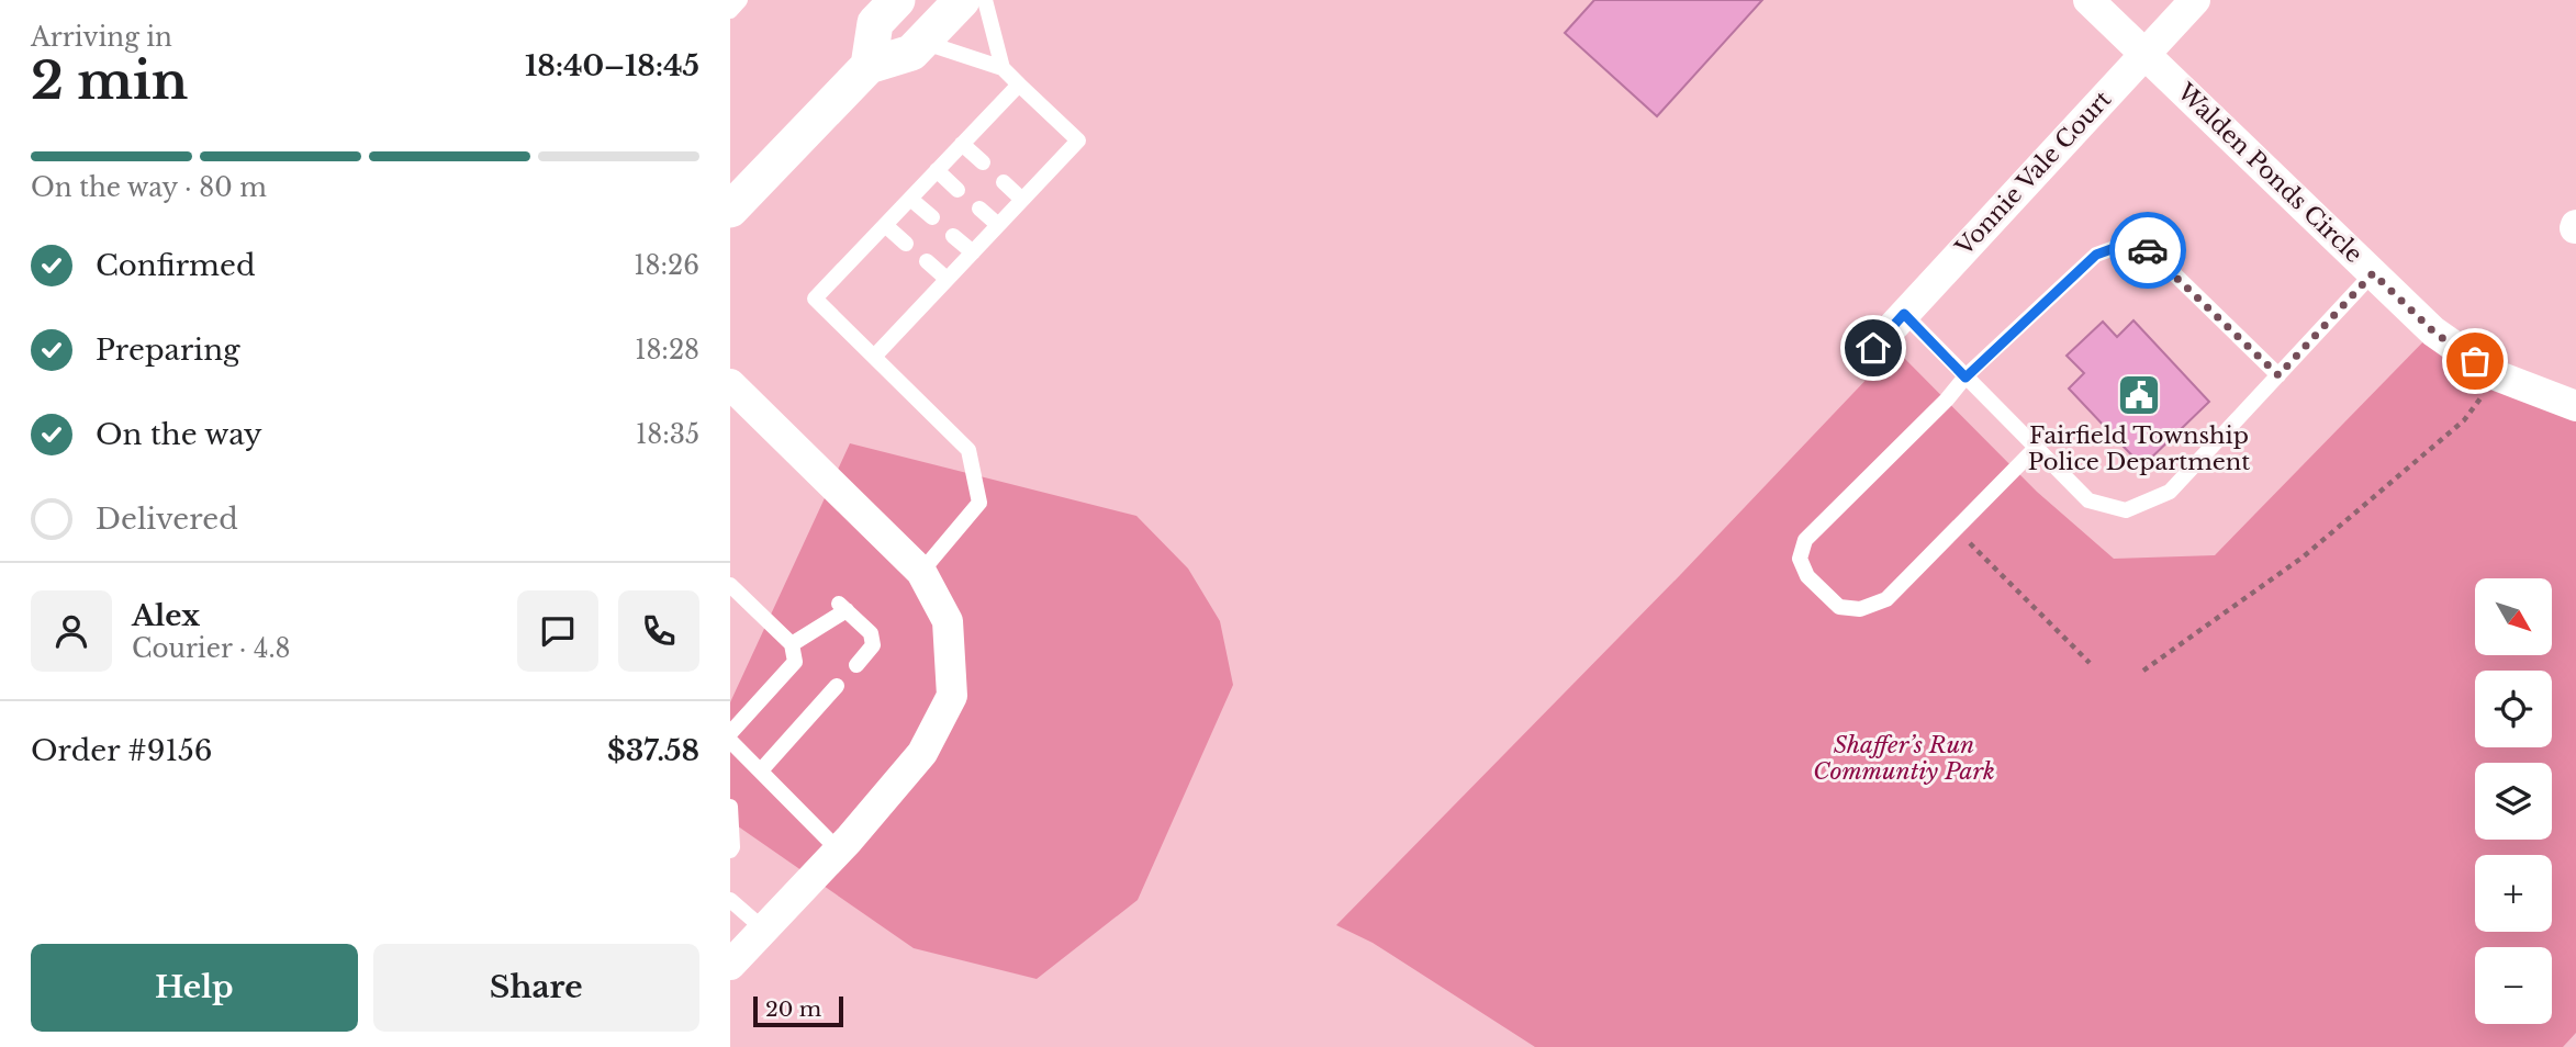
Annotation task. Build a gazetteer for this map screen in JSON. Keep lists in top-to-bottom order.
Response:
{
  "streets": {
    "street": ["Vonnie Vale Court", "Walden Ponds Circle"]
  },
  "crossings": [
    ["Vonnie Vale Court", "Walden Ponds Circle"]
  ],
  "parks": ["Shaffer’s Run Communtiy Park"],
  "places": {
    "public building": ["Fairfield Township Police Department"]
  },
  "scale_bar": "20 m",
  "north": "bottom right",
  "page": {
    "heading": ["2 min", "Arriving in", "18:40–18:45"],
    "panel": [
      "Alex",
      "Courier · 4.8",
      "Order #9156",
      "$37.58"
    ],
    "bar": "On the way · 80 m",
    "list": [
      ["Confirmed", "18:26"],
      ["Preparing", "18:28"],
      ["On the way", "18:35"],
      "Delivered"
    ],
    "map_buttons": ["+", "−"],
    "buttons": ["Help", "Share"],
    "scale": "20 m"
  }
}
